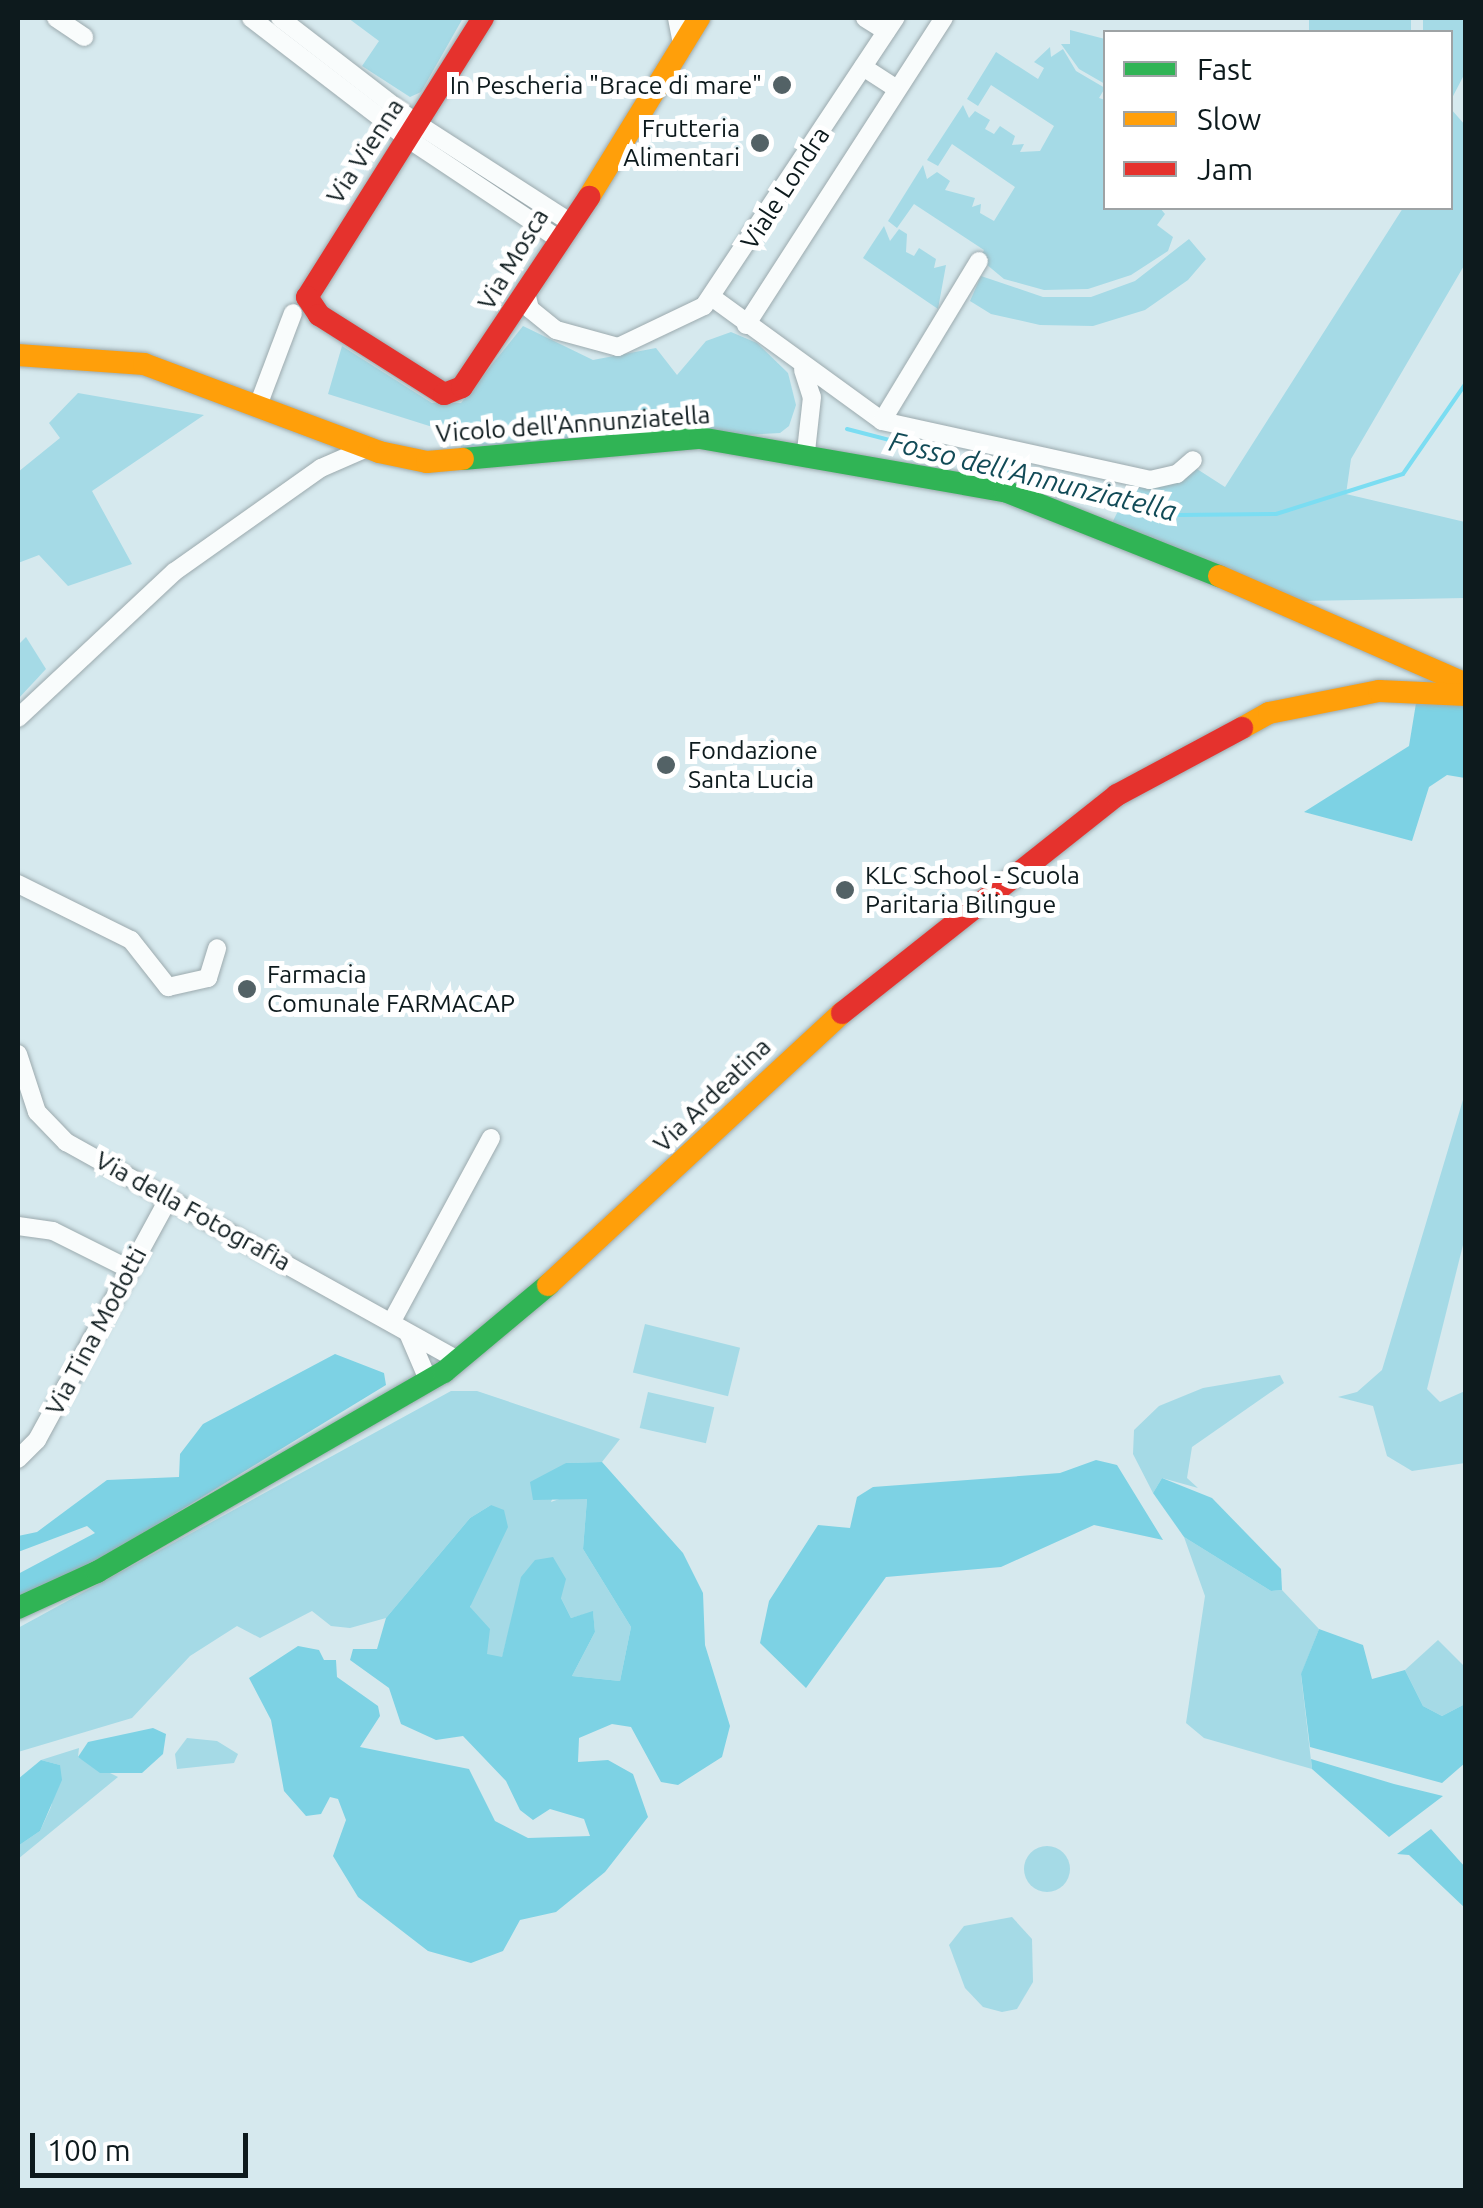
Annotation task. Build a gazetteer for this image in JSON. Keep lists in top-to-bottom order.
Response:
{
  "streets": {
    "street": [
      "Via Vienna",
      "Viale Londra",
      "Via Mosca",
      "Vicolo dell'Annunziatella",
      "Via Ardeatina",
      "Via della Fotografia",
      "Via Tina Modotti"
    ]
  },
  "crossings": [
    ["Via Vienna", "Via Mosca"],
    ["Via Ardeatina", "Via della Fotografia"],
    ["Via della Fotografia", "Via Tina Modotti"]
  ],
  "water": ["Fosso dell'Annunziatella"],
  "places": [
    "In Pescheria \"Brace di mare\"",
    "Frutteria Alimentari",
    "Fondazione Santa Lucia",
    "KLC School - Scuola Paritaria Bilingue",
    "Farmacia Comunale FARMACAP"
  ],
  "legend": ["Fast", "Slow", "Jam"],
  "scale_bar": "100 m"
}
